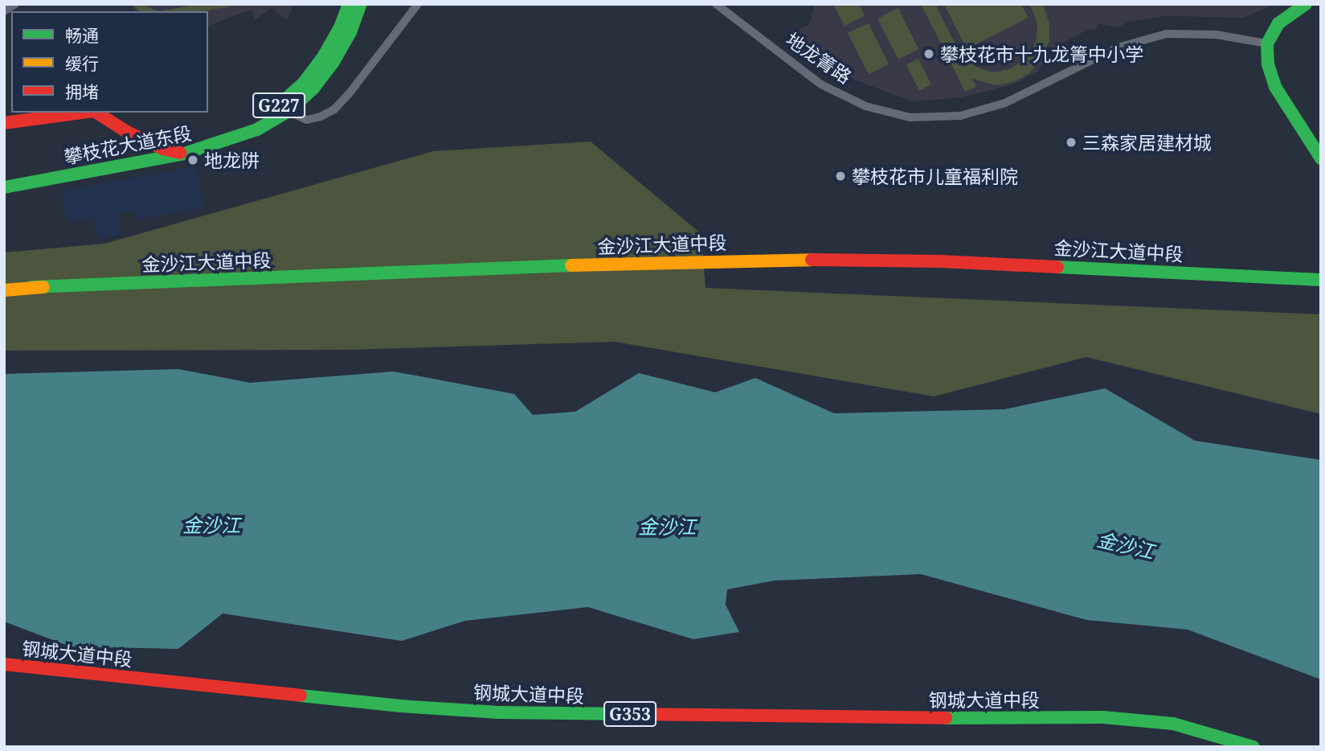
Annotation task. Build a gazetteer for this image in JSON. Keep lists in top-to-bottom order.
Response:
{
  "streets": {
    "main road": [
      "G227",
      "攀枝花大道东段",
      "金沙江大道中段",
      "钢城大道中段",
      "G353"
    ],
    "street": ["地龙箐路"]
  },
  "water": ["金沙江"],
  "places": [
    "攀枝花市十九龙箐中小学",
    "三森家居建材城",
    "地龙阱",
    "攀枝花市儿童福利院"
  ],
  "legend": ["畅通", "缓行", "拥堵"]
}
